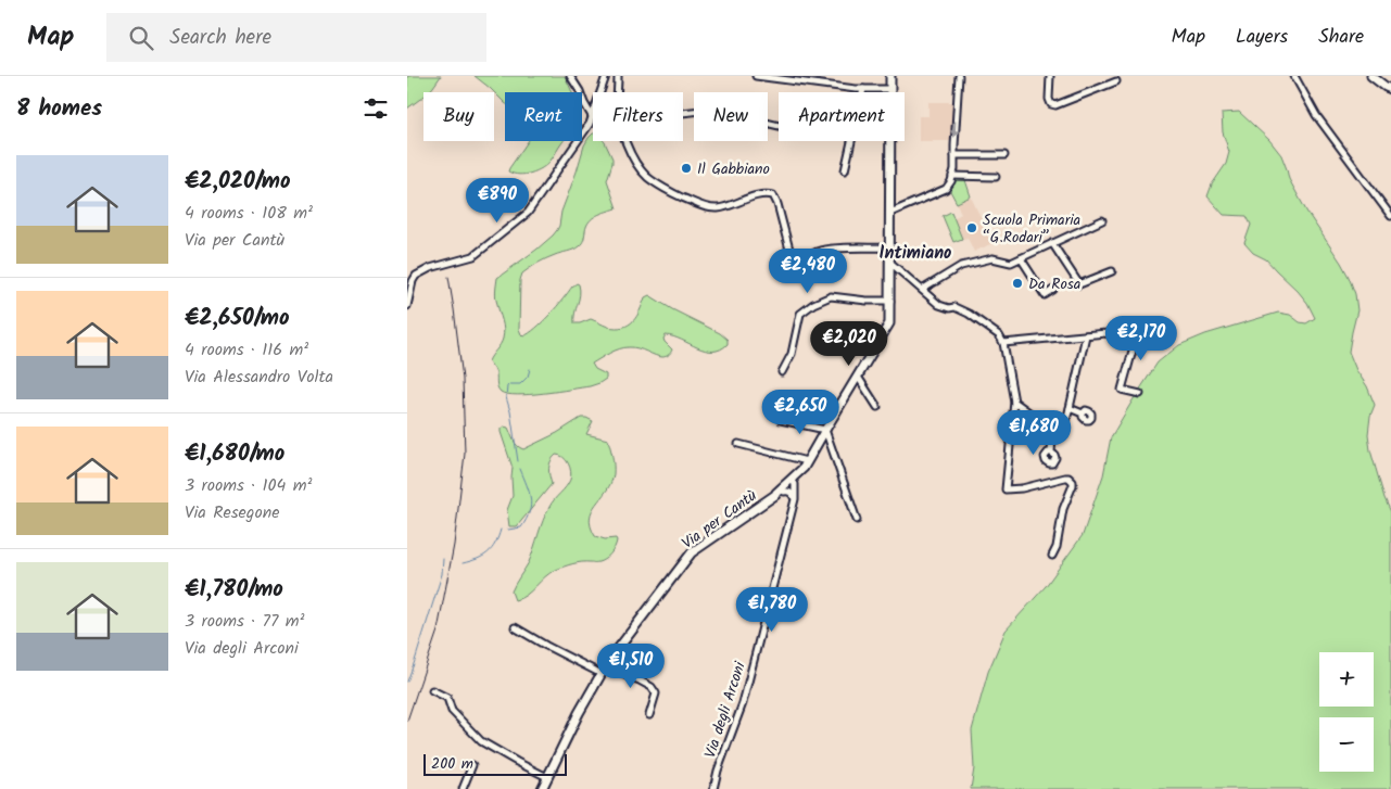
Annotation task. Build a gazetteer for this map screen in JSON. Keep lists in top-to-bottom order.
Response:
{
  "streets": {
    "street": ["Via per Cantù", "Via degli Arconi"]
  },
  "crossings": [
    ["Via per Cantù", "Via degli Arconi"]
  ],
  "districts": ["Intimiano"],
  "places": ["Il Gabbiano", "Scuola Primaria “G.Rodari”", "Da Rosa"],
  "scale_bar": "200 m",
  "page": {
    "header": "Map",
    "search": "Search here",
    "nav": ["Map", "Layers", "Share"],
    "heading": "8 homes",
    "chip": [
      "Buy",
      "Rent",
      "Filters",
      "New",
      "Apartment"
    ],
    "list": [
      {
        "name": "€2,020/mo",
        "note": "4 rooms · 108 m² · Via per Cantù"
      },
      {
        "name": "€2,650/mo",
        "note": "4 rooms · 116 m² · Via Alessandro Volta"
      },
      {
        "name": "€1,680/mo",
        "note": "3 rooms · 104 m² · Via Resegone"
      },
      {
        "name": "€1,780/mo",
        "note": "3 rooms · 77 m² · Via degli Arconi"
      }
    ],
    "price": [
      "€890",
      "€2,480",
      "€2,170",
      "€2,020",
      "€2,650",
      "€1,680",
      "€1,780",
      "€1,510"
    ],
    "map_buttons": ["+", "−"],
    "scale": "200 m"
  }
}
